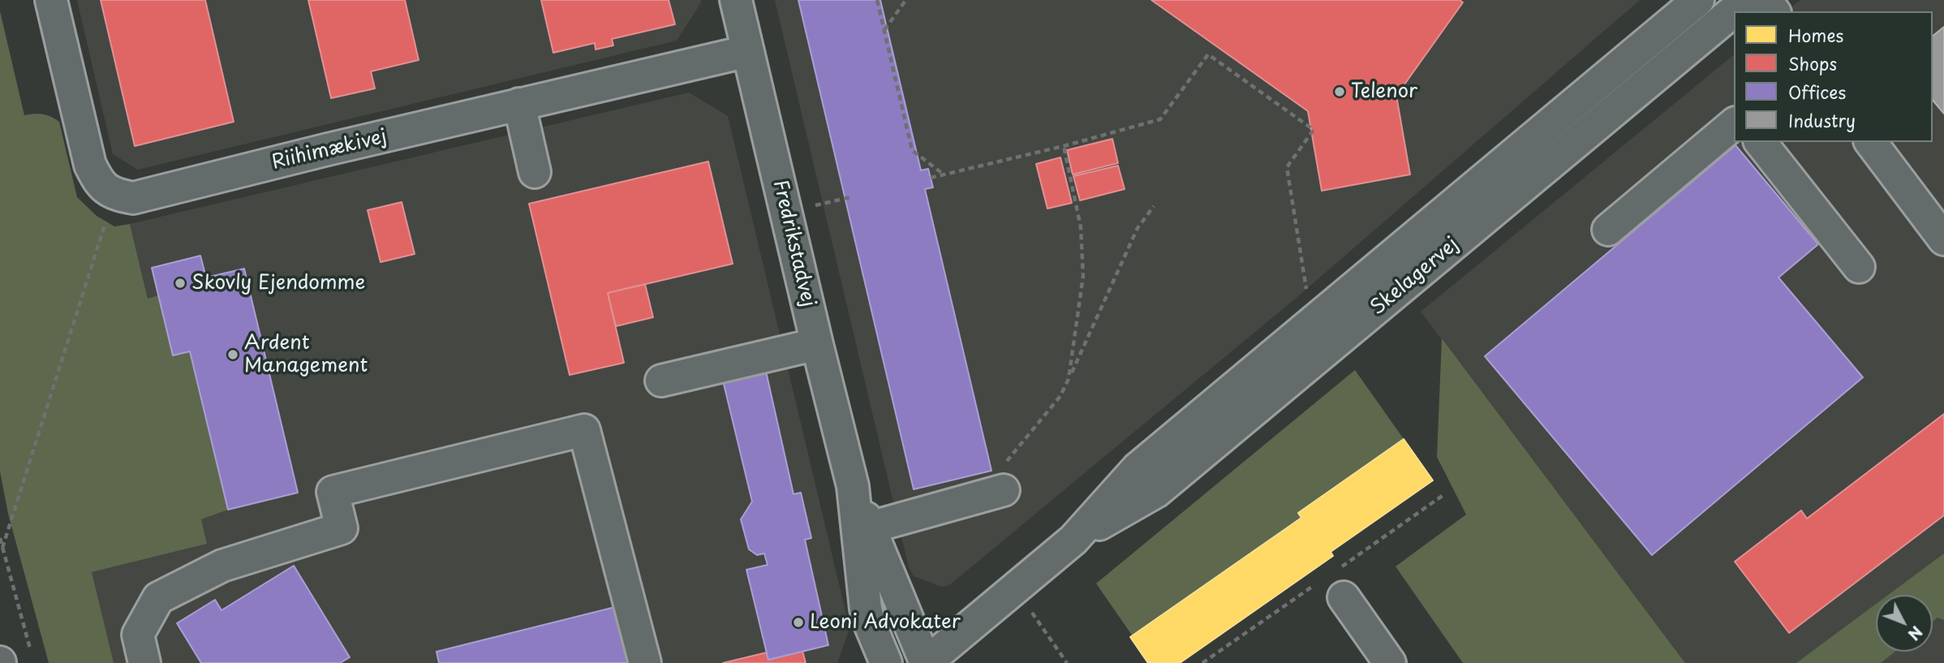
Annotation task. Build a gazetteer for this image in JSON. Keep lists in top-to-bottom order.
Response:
{
  "streets": {
    "street": ["Riihimækivej", "Fredrikstadvej", "Skelagervej"]
  },
  "crossings": [
    ["Riihimækivej", "Fredrikstadvej"],
    ["Fredrikstadvej", "Skelagervej"]
  ],
  "places": [
    "Telenor",
    "Skovly Ejendomme",
    "Ardent Management",
    "Leoni Advokater"
  ],
  "legend": [
    "Homes",
    "Shops",
    "Offices",
    "Industry"
  ],
  "north": "bottom right"
}
